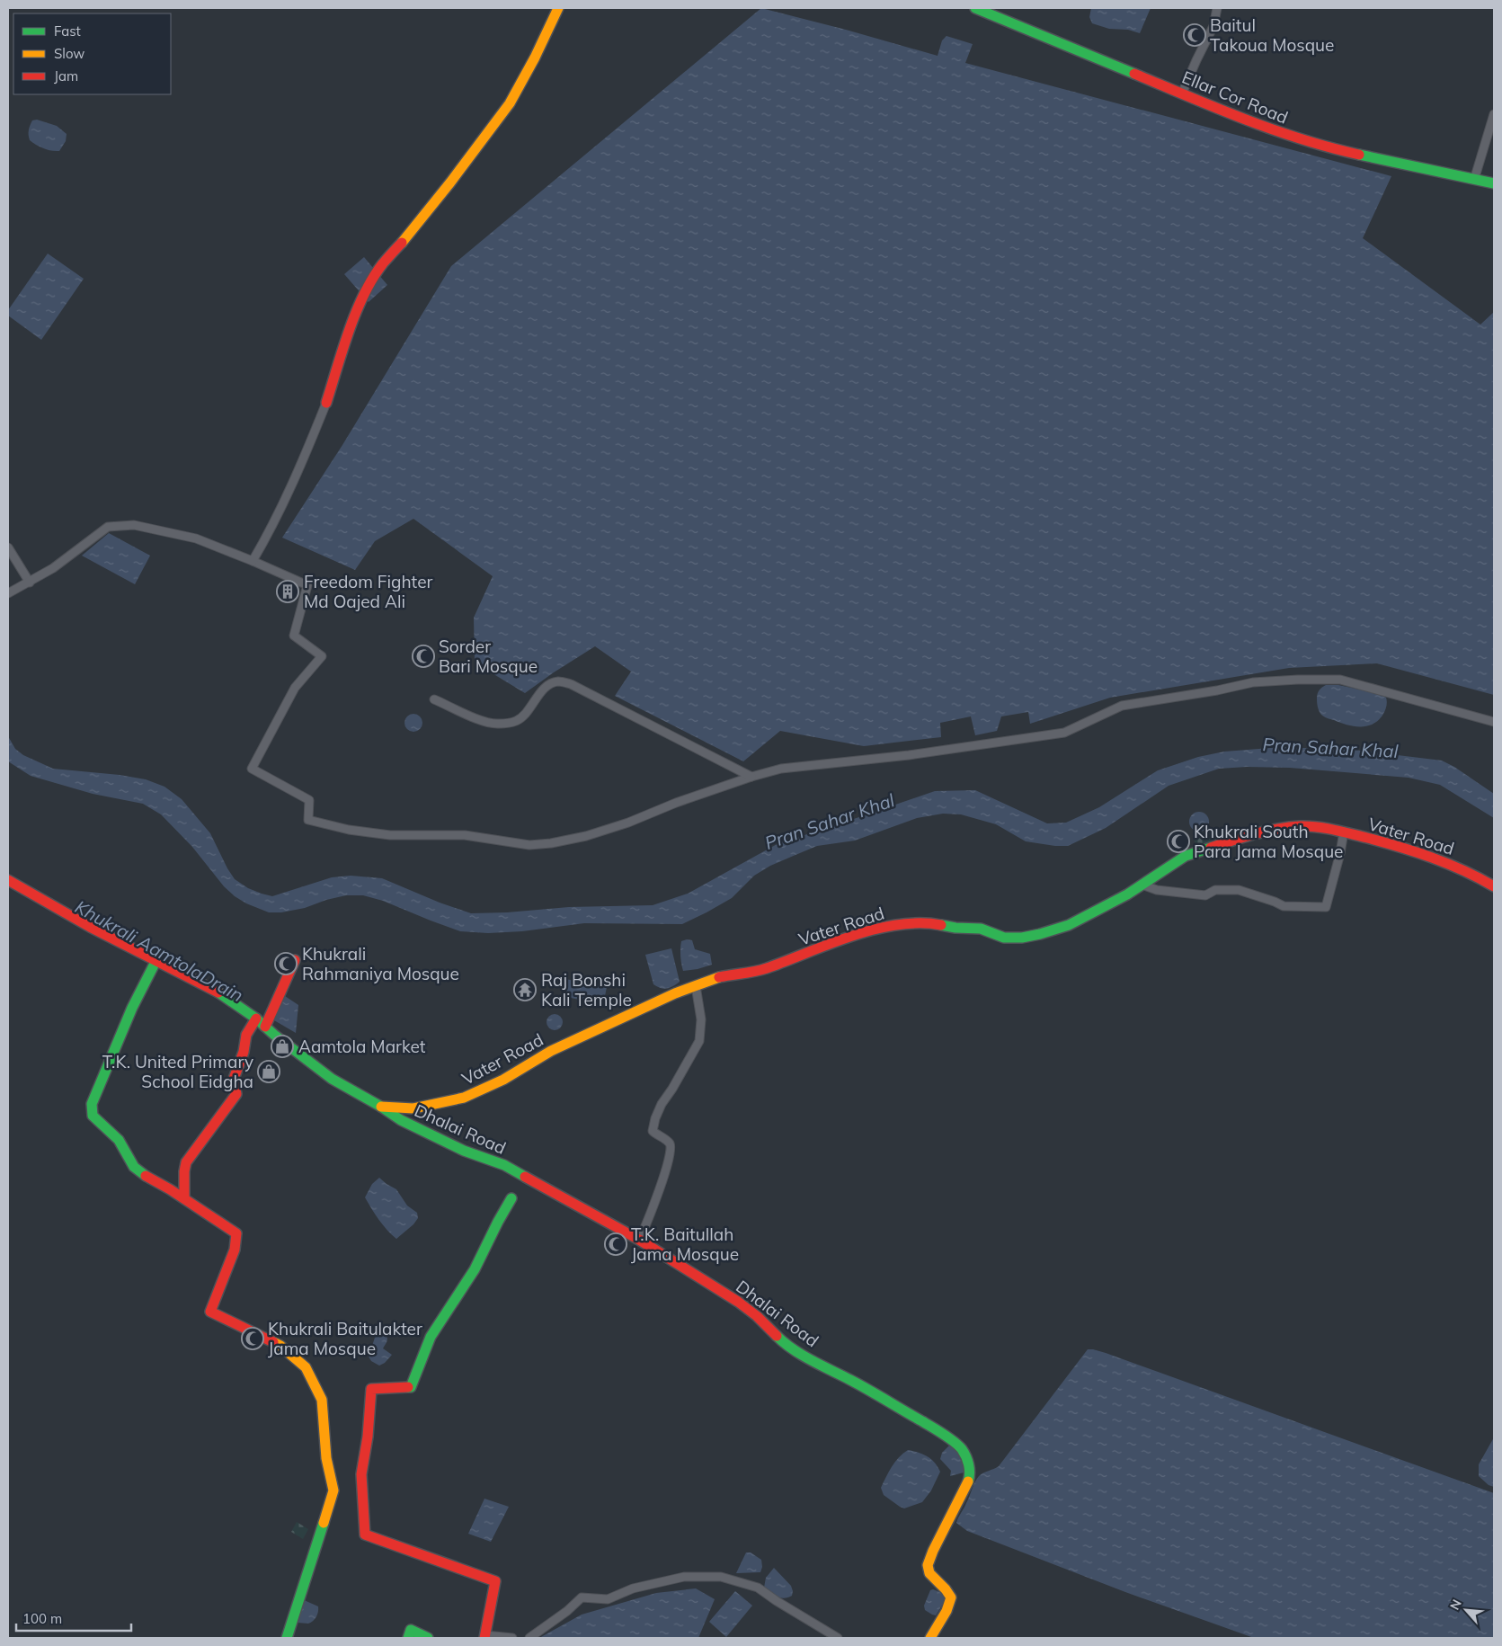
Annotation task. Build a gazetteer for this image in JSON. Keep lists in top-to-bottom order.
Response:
{
  "streets": {
    "street": ["Ellar Cor Road", "Vater Road", "Dhalai Road"]
  },
  "crossings": [
    ["Vater Road", "Dhalai Road"]
  ],
  "water": ["Pran Sahar Khal", "Khukrali AamtolaDrain"],
  "places": {
    "mosque": [
      "Baitul Takoua Mosque",
      "Sorder Bari Mosque",
      "Khukrali South Para Jama Mosque",
      "Khukrali Rahmaniya Mosque",
      "T.K. Baitullah Jama Mosque",
      "Khukrali Baitulakter Jama Mosque"
    ],
    "building": ["Freedom Fighter Md Oajed Ali"],
    "temple": ["Raj Bonshi Kali Temple"],
    "shop": ["Aamtola Market", "T.K. United Primary School Eidgha"]
  },
  "legend": ["Fast", "Slow", "Jam"],
  "scale_bar": "100 m",
  "north": "top left"
}
